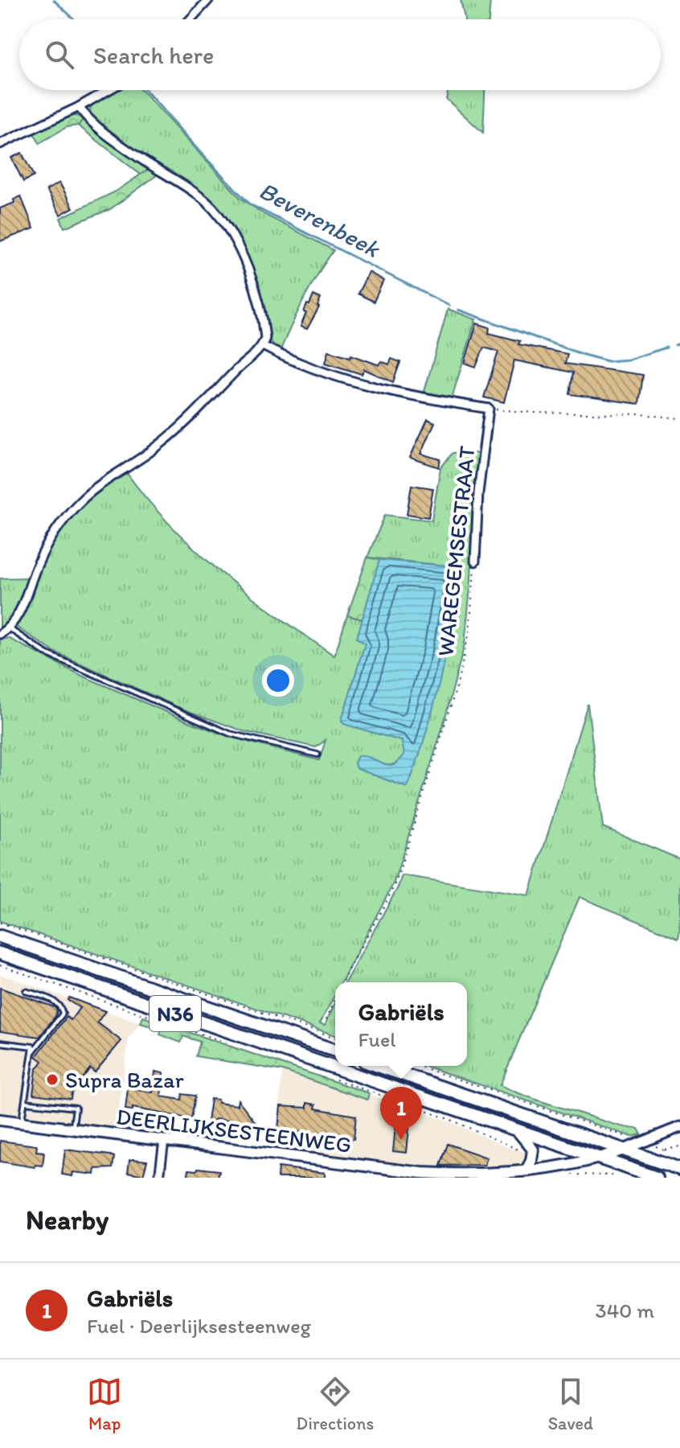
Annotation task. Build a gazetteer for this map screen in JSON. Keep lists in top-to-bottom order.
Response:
{
  "streets": {
    "main road": ["N36", "DEERLIJKSESTEENWEG"],
    "street": ["WAREGEMSESTRAAT"]
  },
  "crossings": [
    ["N36", "DEERLIJKSESTEENWEG"]
  ],
  "water": ["Beverenbeek"],
  "places": ["Supra Bazar"],
  "page": {
    "search": "Search here",
    "popup": ["Gabriëls", "Fuel"],
    "pins": "1",
    "heading": "Nearby",
    "list": [
      {
        "mark": "1",
        "name": "Gabriëls",
        "note": "Fuel · Deerlijksesteenweg",
        "value": "340 m"
      }
    ],
    "nav": ["Map", "Directions", "Saved"]
  }
}
